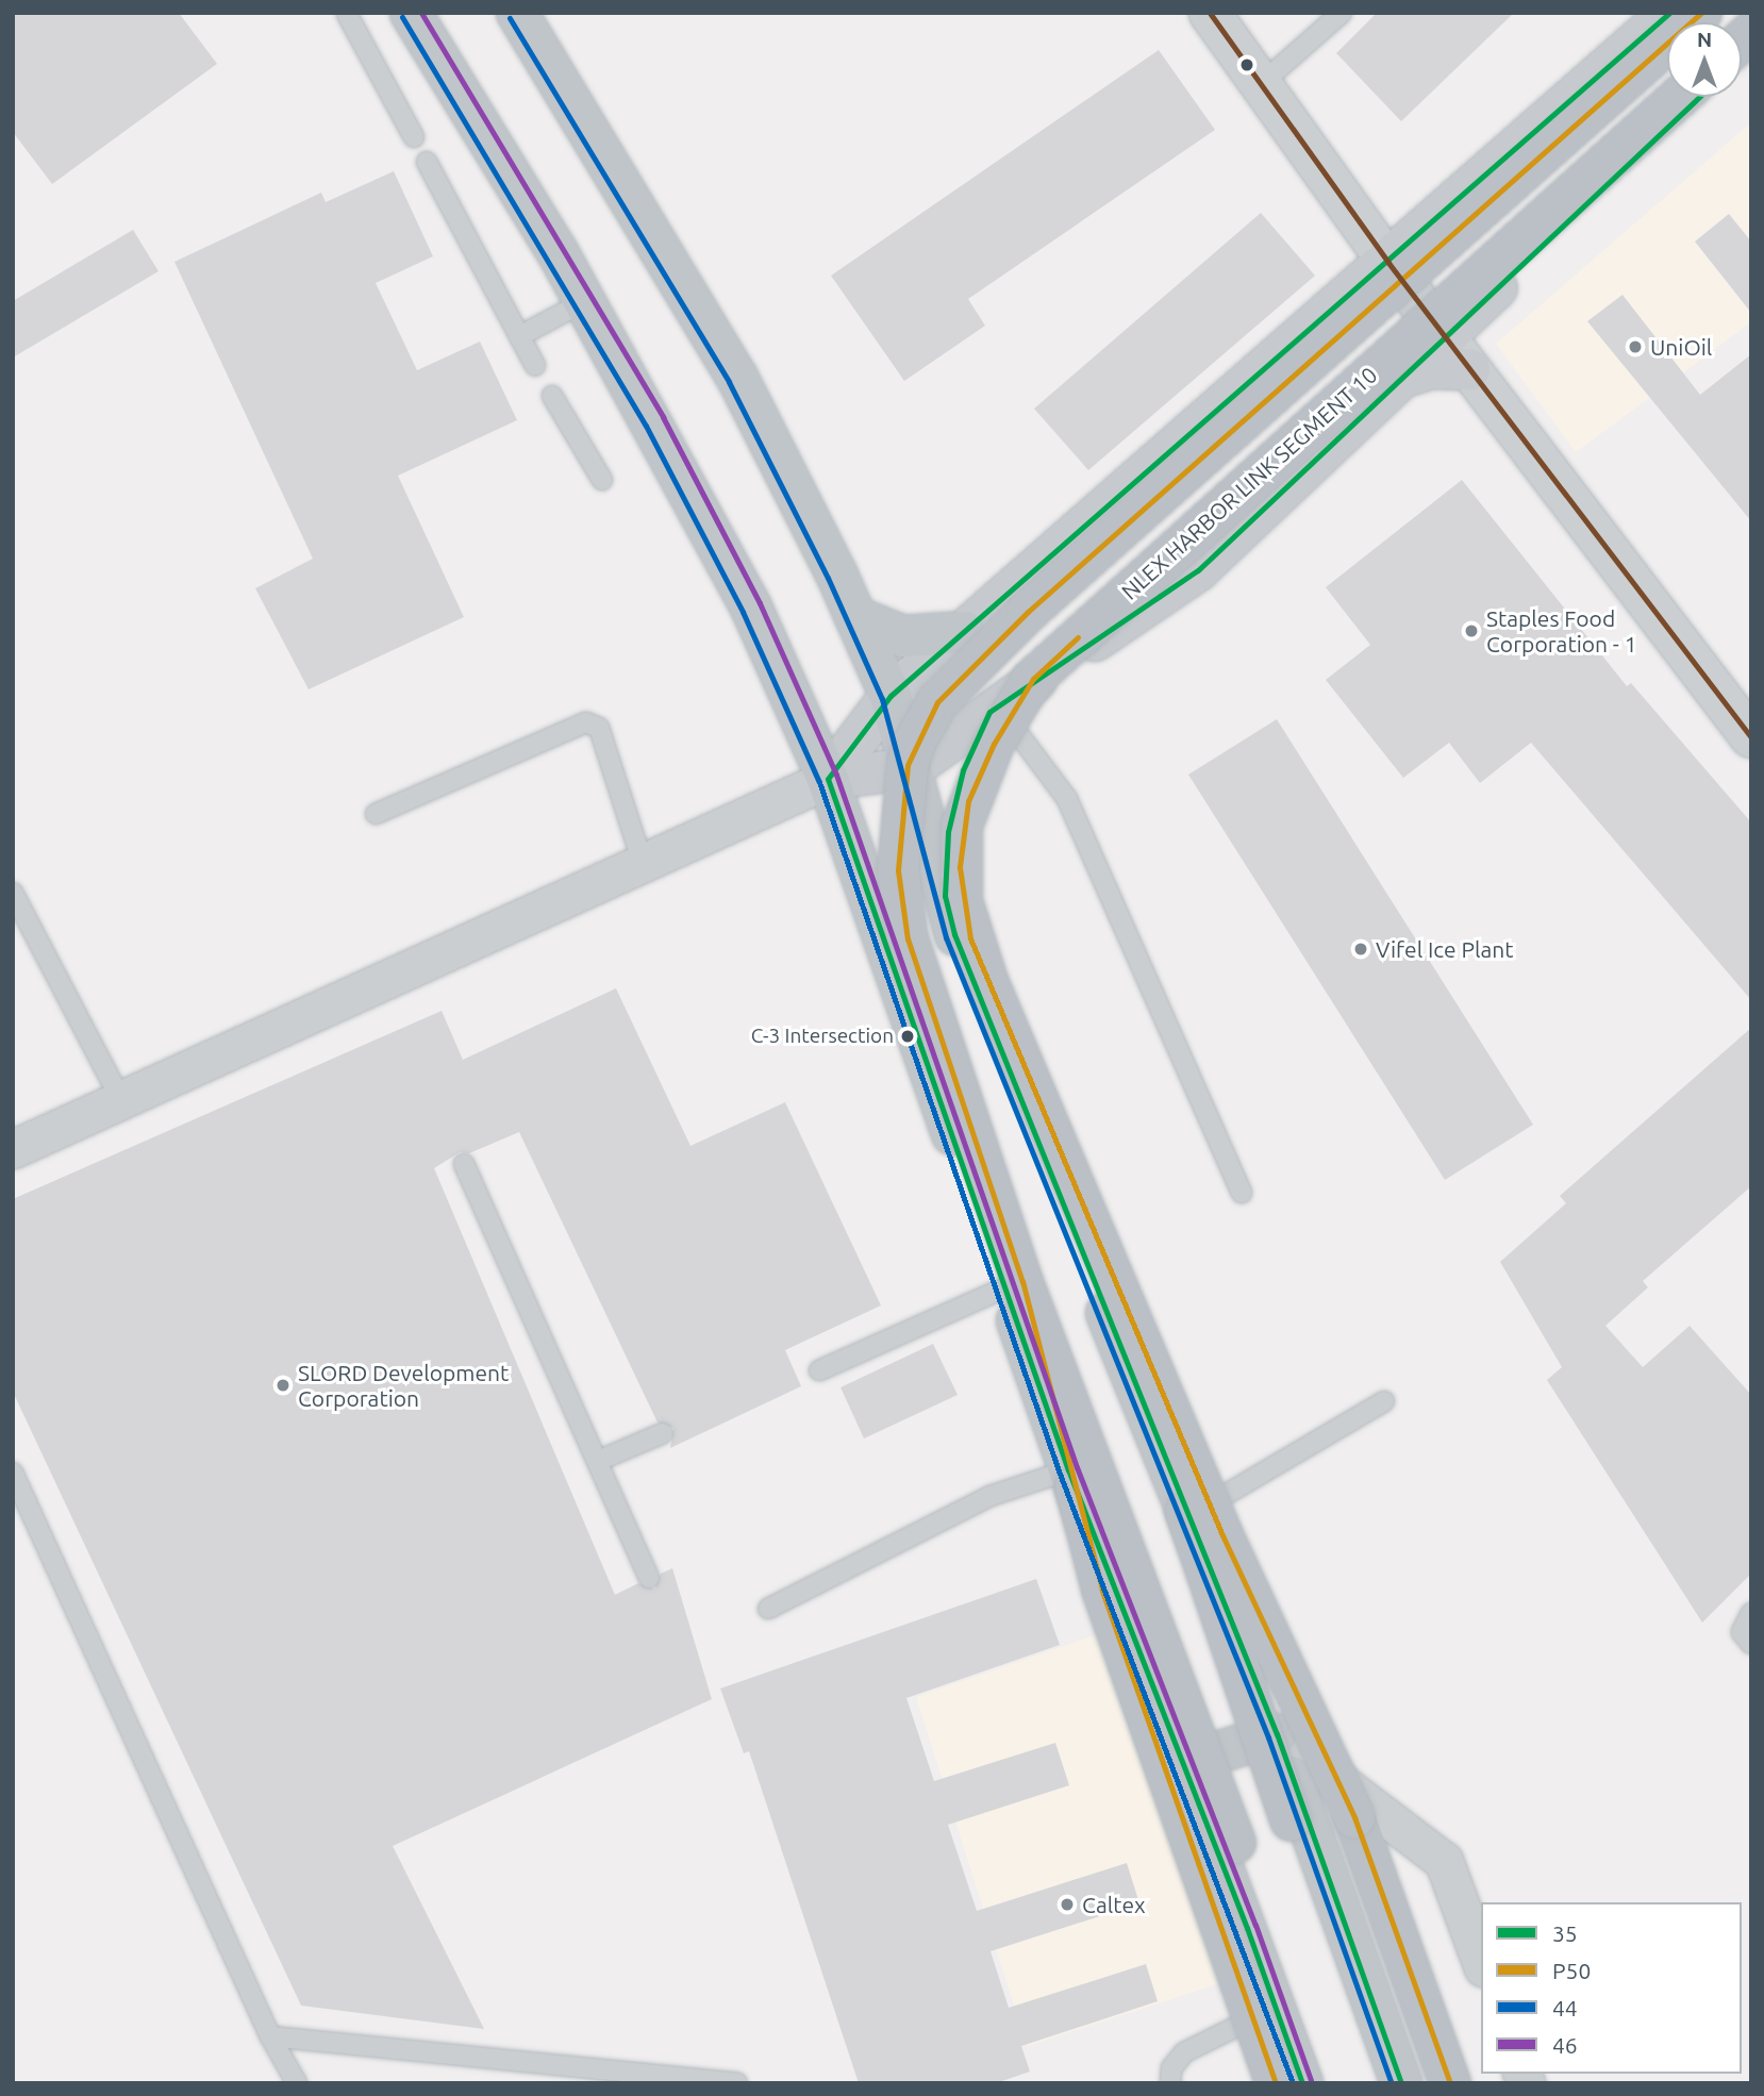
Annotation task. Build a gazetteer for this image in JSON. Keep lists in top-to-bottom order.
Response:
{
  "streets": {
    "highway": ["NLEX HARBOR LINK SEGMENT 10"]
  },
  "places": [
    "UniOil",
    "Staples Food Corporation - 1",
    "Vifel Ice Plant",
    "C-3 Intersection",
    "SLORD Development Corporation",
    "Caltex"
  ],
  "lines": [
    "transit line 35",
    "transit line P50",
    "transit line 46",
    "transit line 44"
  ],
  "legend": [
    "35",
    "P50",
    "44",
    "46"
  ],
  "north": "top"
}
